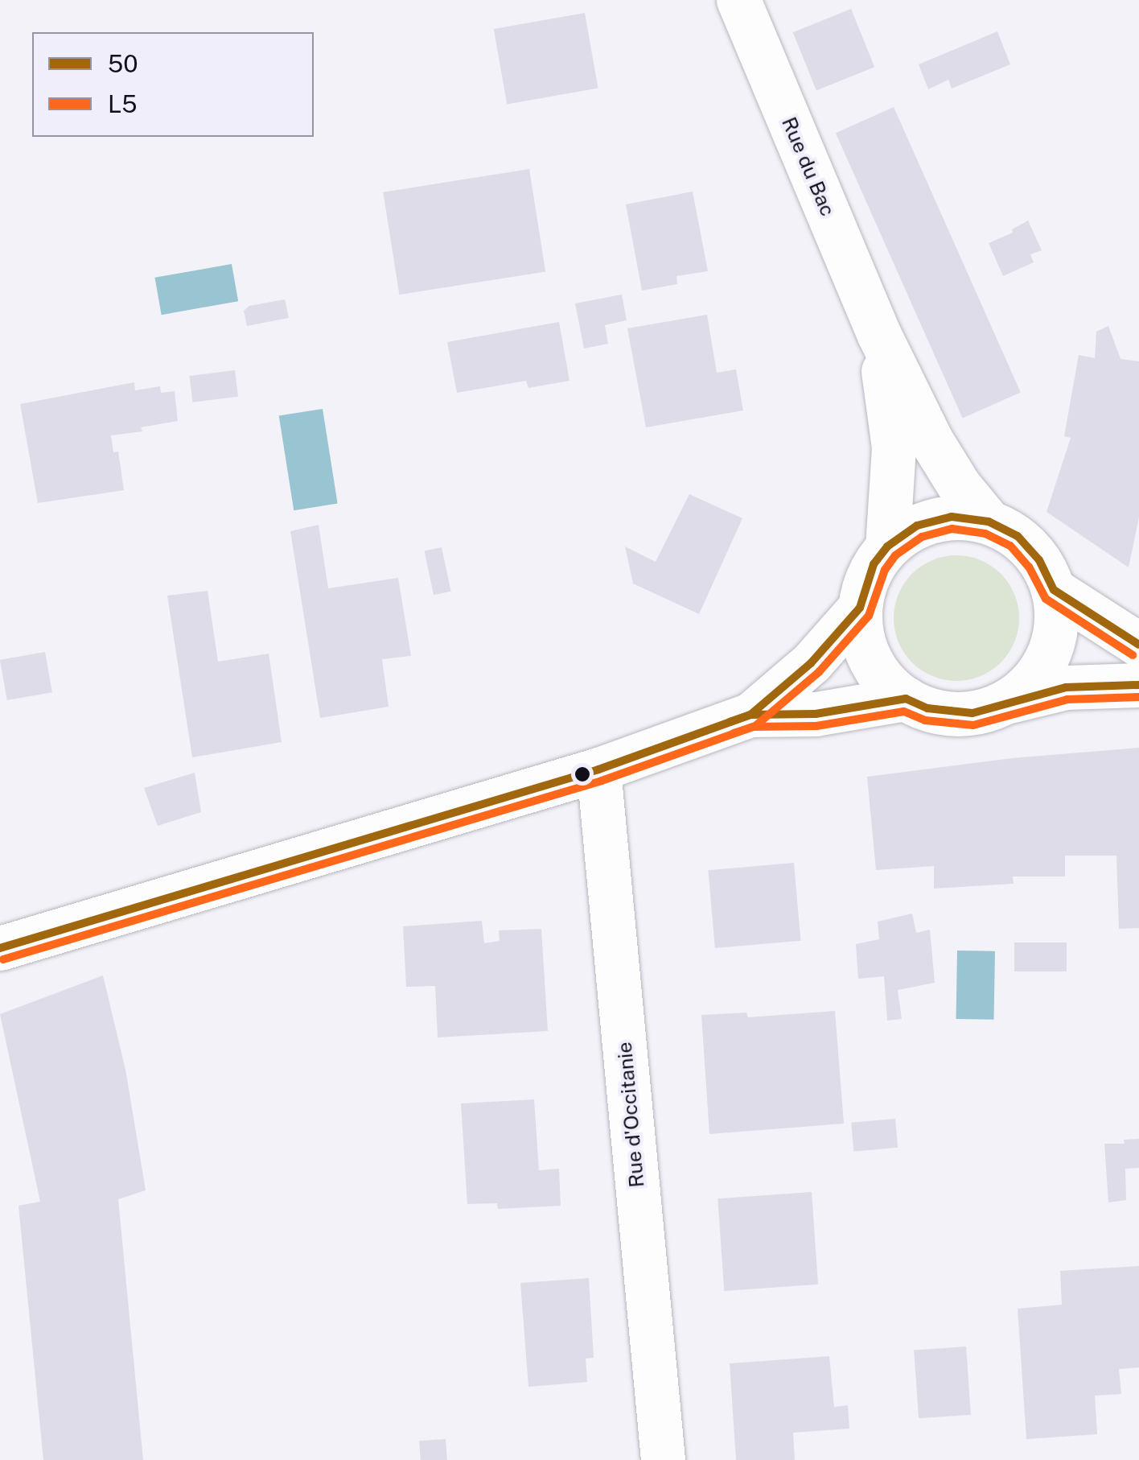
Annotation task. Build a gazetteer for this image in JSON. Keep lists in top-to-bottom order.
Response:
{
  "streets": {
    "street": ["Rue du Bac", "Rue d'Occitanie"]
  },
  "lines": ["transit line 50", "transit line L5"],
  "legend": ["50", "L5"]
}
